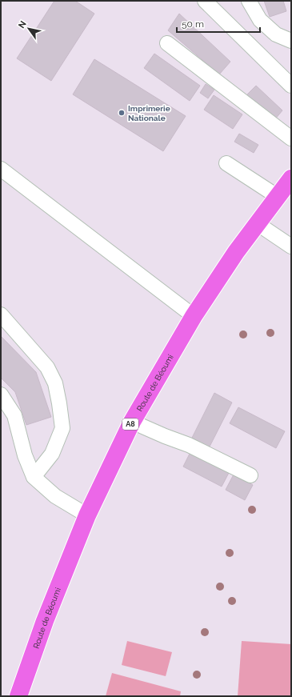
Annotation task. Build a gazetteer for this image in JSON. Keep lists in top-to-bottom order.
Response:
{
  "streets": {
    "main road": ["Route de Béoumi", "A8"]
  },
  "places": ["Imprimerie Nationale"],
  "scale_bar": "50 m",
  "north": "top left"
}
